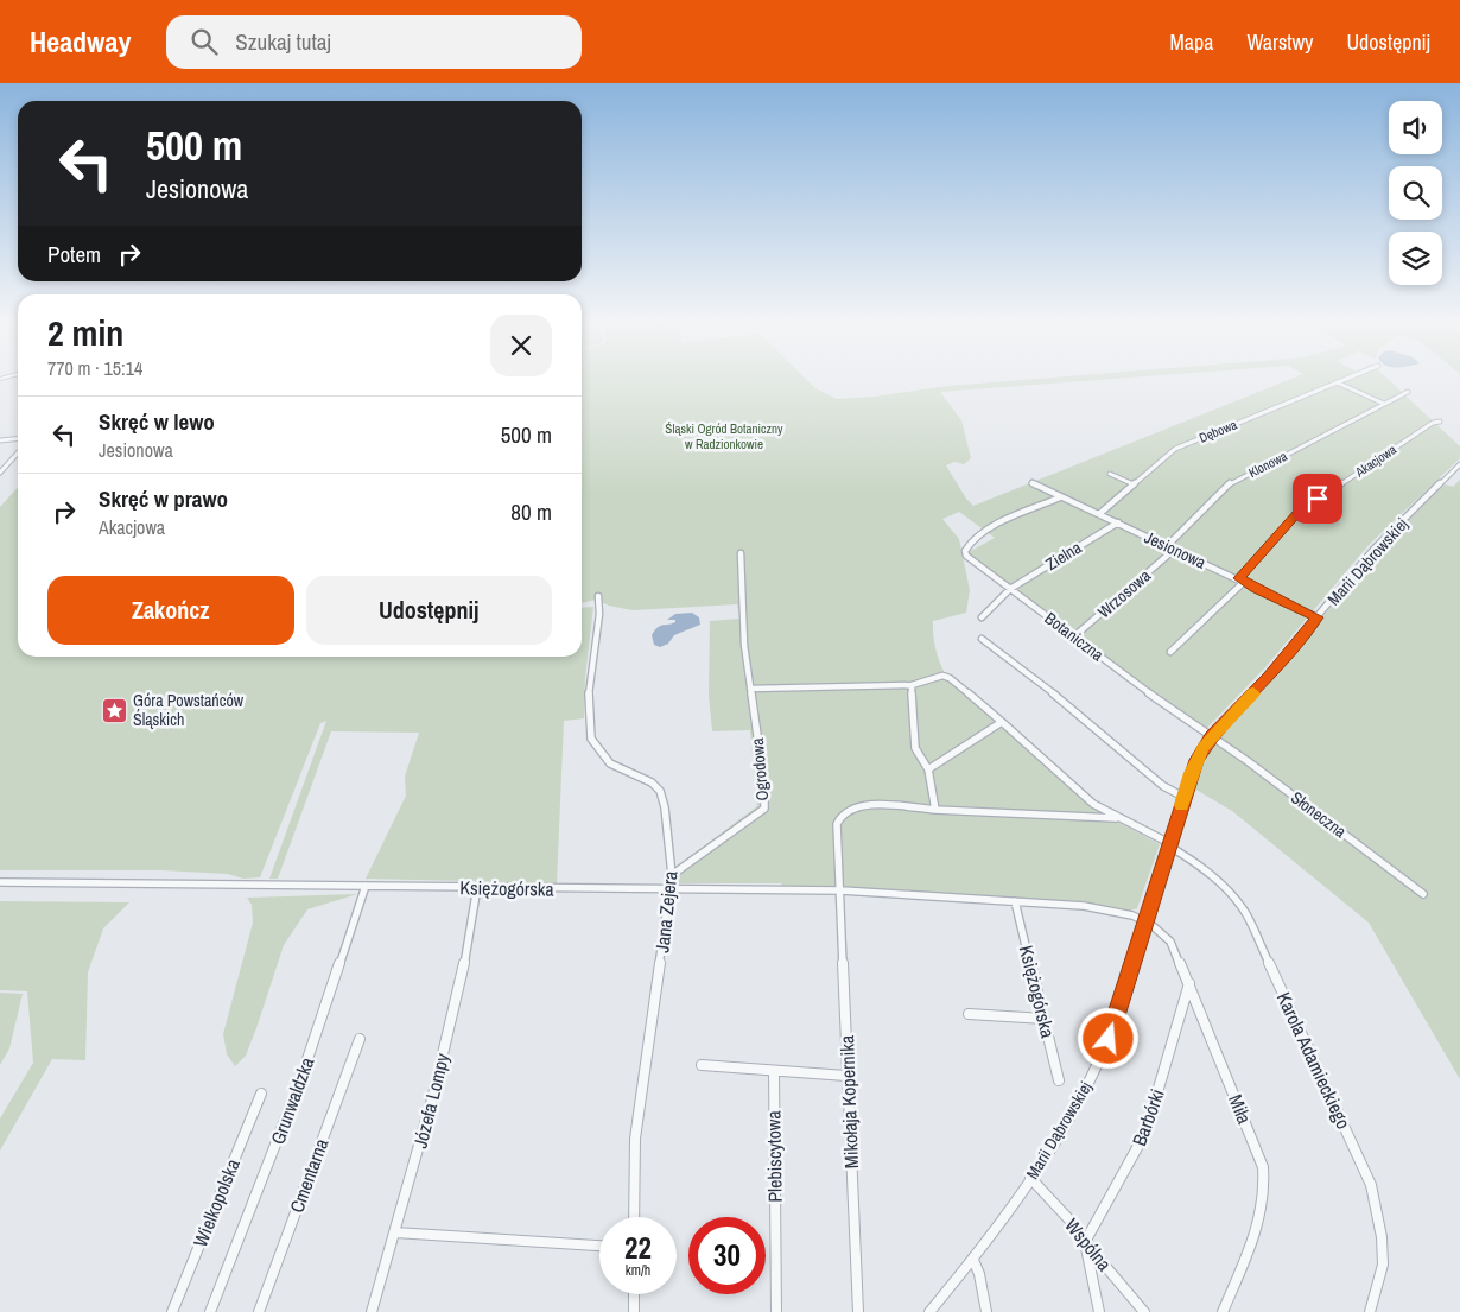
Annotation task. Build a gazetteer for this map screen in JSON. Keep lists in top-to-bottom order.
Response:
{
  "streets": {
    "street": [
      "Dębowa",
      "Akacjowa",
      "Klonowa",
      "Jesionowa",
      "Zielna",
      "Marii Dąbrowskiej",
      "Wrzosowa",
      "Botaniczna",
      "Ogrodowa",
      "Słoneczna",
      "Księżogórska",
      "Jana Zejera",
      "Karola Adamieckiego",
      "Grunwaldzka",
      "Józefa Lompy",
      "Mikołaja Kopernika",
      "Miła",
      "Barbórki",
      "Plebiscytowa",
      "Cmentarna",
      "Wielkopolska",
      "Wspólna"
    ]
  },
  "crossings": [
    ["Dębowa", "Jesionowa"],
    ["Akacjowa", "Jesionowa"],
    ["Klonowa", "Jesionowa"],
    ["Jesionowa", "Zielna"],
    ["Jesionowa", "Marii Dąbrowskiej"],
    ["Jesionowa", "Wrzosowa"],
    ["Jesionowa", "Botaniczna"],
    ["Zielna", "Botaniczna"],
    ["Marii Dąbrowskiej", "Botaniczna"],
    ["Marii Dąbrowskiej", "Słoneczna"],
    ["Marii Dąbrowskiej", "Księżogórska"],
    ["Marii Dąbrowskiej", "Karola Adamieckiego"],
    ["Marii Dąbrowskiej", "Miła"],
    ["Marii Dąbrowskiej", "Wspólna"],
    ["Wrzosowa", "Botaniczna"],
    ["Botaniczna", "Słoneczna"],
    ["Ogrodowa", "Jana Zejera"],
    ["Księżogórska", "Jana Zejera"],
    ["Księżogórska", "Grunwaldzka"],
    ["Księżogórska", "Józefa Lompy"],
    ["Księżogórska", "Mikołaja Kopernika"],
    ["Księżogórska", "Miła"],
    ["Miła", "Barbórki"],
    ["Barbórki", "Wspólna"]
  ],
  "parks": ["Śląski Ogród Botaniczny w Radzionkowie"],
  "places": {
    "place": ["Góra Powstańców Śląskich"]
  },
  "page": {
    "header": "Headway",
    "search": "Szukaj tutaj",
    "nav": ["Mapa", "Warstwy", "Udostępnij"],
    "turn": ["500 m", "Jesionowa"],
    "then": "Potem",
    "heading": ["2 min", "770 m · 15:14"],
    "list": [
      {
        "name": "Skręć w lewo",
        "note": "Jesionowa",
        "value": "500 m"
      },
      {
        "name": "Skręć w prawo",
        "note": "Akacjowa",
        "value": "80 m"
      }
    ],
    "buttons": ["Zakończ", "Udostępnij"],
    "speed": "22 km/h",
    "limit": "30"
  }
}
